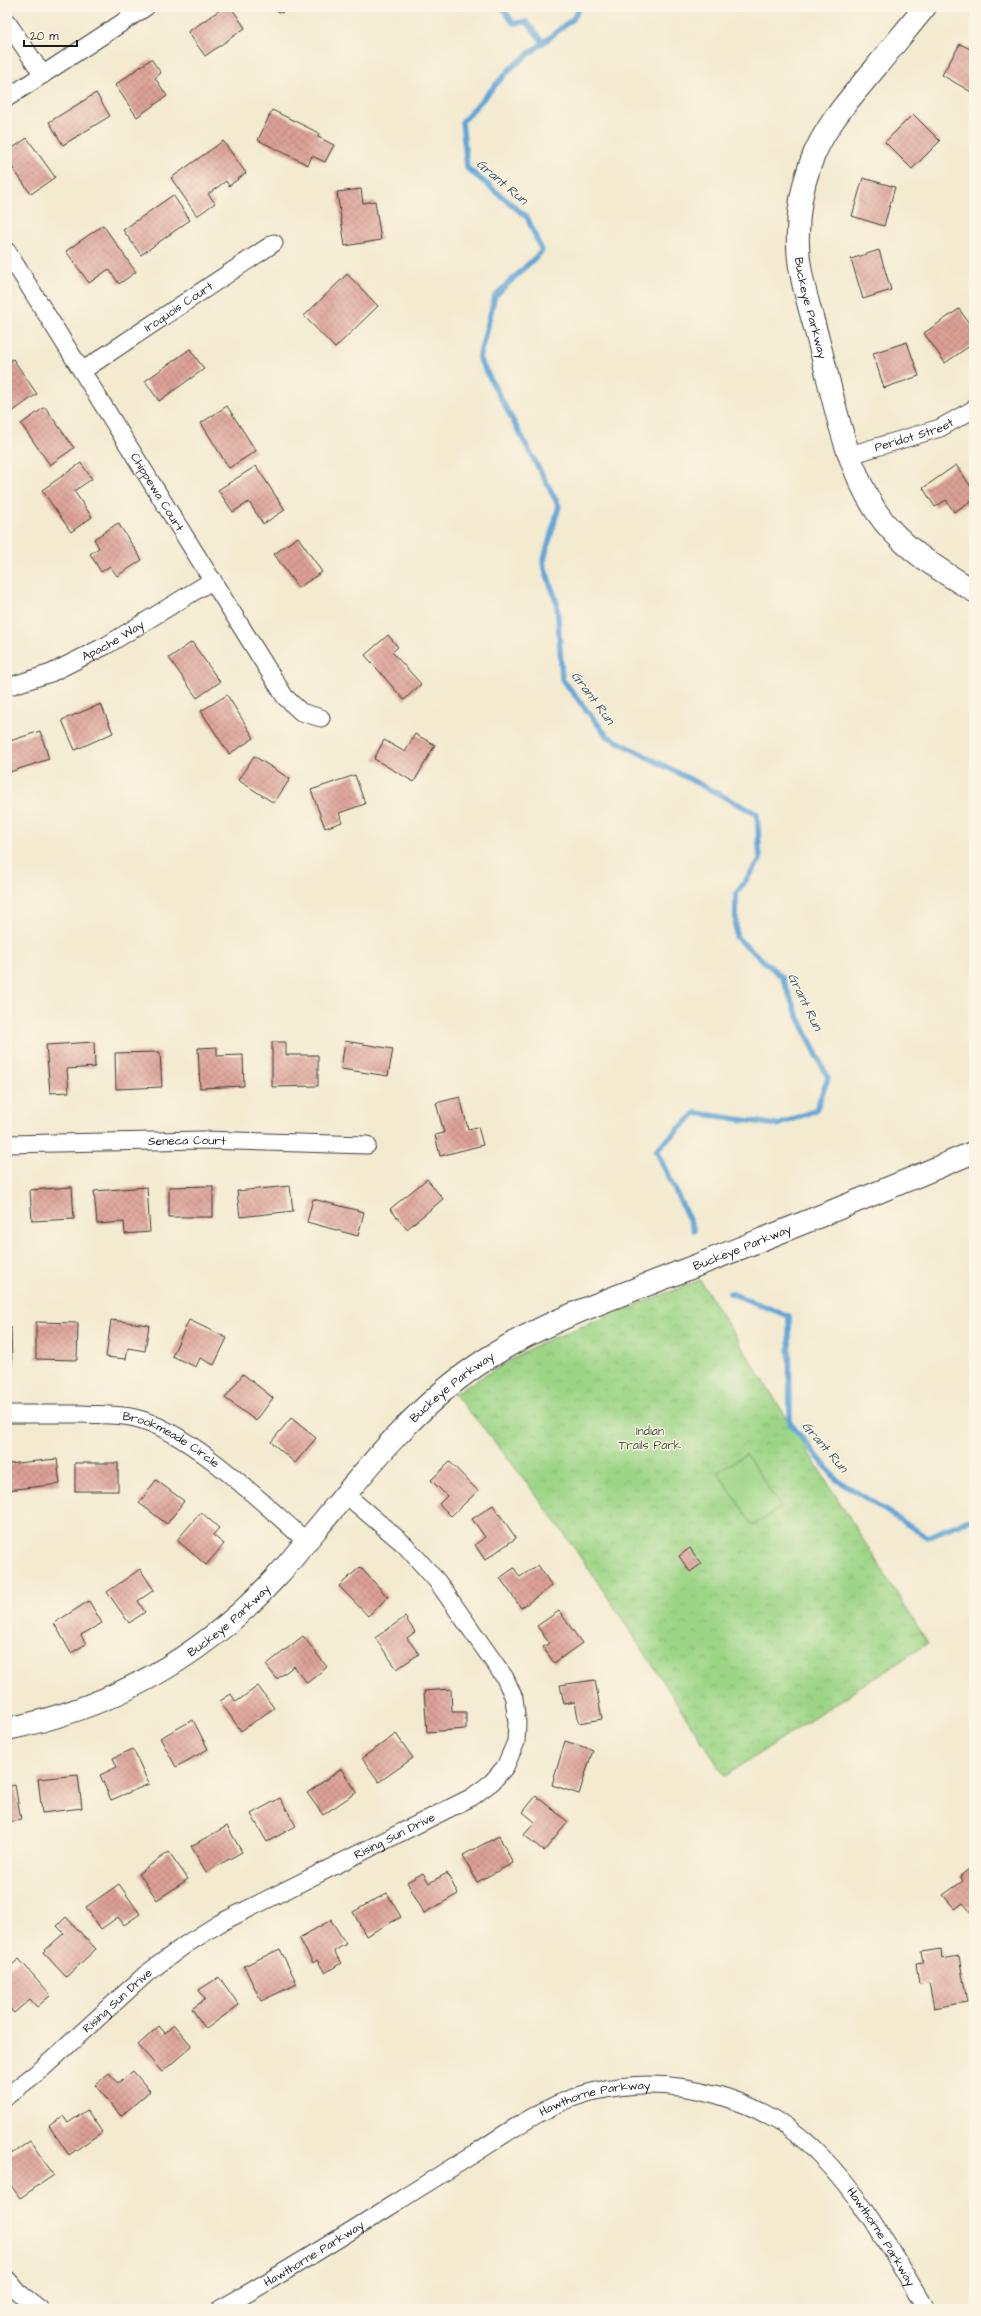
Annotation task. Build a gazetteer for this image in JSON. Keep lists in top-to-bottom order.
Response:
{
  "streets": {
    "street": [
      "Iroquois Court",
      "Buckeye Parkway",
      "Peridot Street",
      "Chippewa Court",
      "Apache Way",
      "Seneca Court",
      "Brookmeade Circle",
      "Rising Sun Drive",
      "Hawthorne Parkway"
    ]
  },
  "crossings": [
    ["Iroquois Court", "Chippewa Court"],
    ["Buckeye Parkway", "Peridot Street"],
    ["Buckeye Parkway", "Brookmeade Circle"],
    ["Buckeye Parkway", "Rising Sun Drive"],
    ["Chippewa Court", "Apache Way"]
  ],
  "water": ["Grant Run"],
  "parks": ["Indian Trails Park"],
  "scale_bar": "20 m"
}
